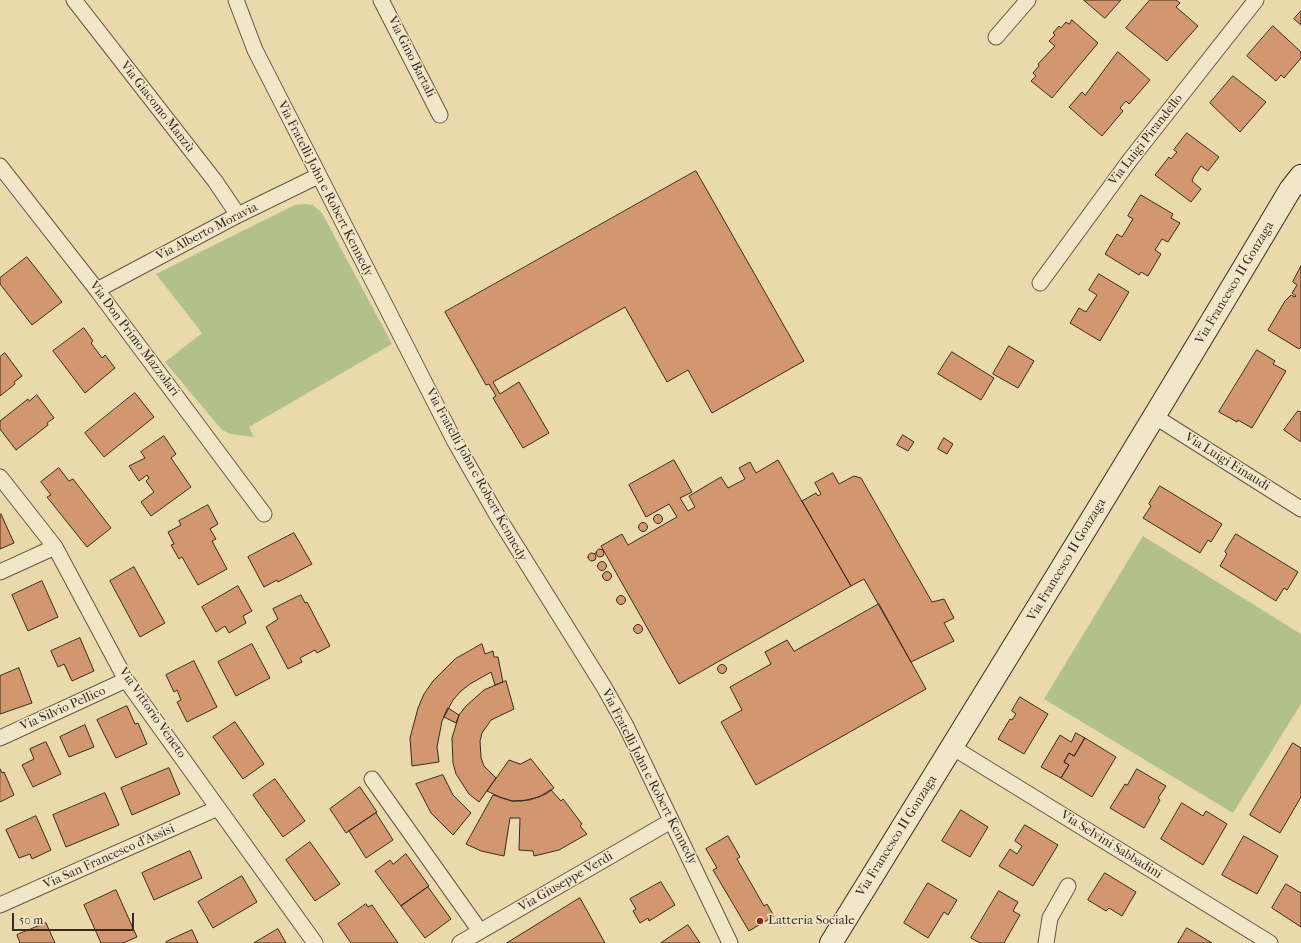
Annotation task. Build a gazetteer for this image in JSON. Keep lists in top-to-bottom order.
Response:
{
  "streets": {
    "street": [
      "Via Gino Bartali",
      "Via Giacomo Manzù",
      "Via Luigi Pirandello",
      "Via Fratelli John e Robert Kennedy",
      "Via Alberto Moravia",
      "Via Francesco II Gonzaga",
      "Via Don Primo Mazzolari",
      "Via Luigi Einaudi",
      "Via Silvio Pellico",
      "Via Vittorio Veneto",
      "Via Selvini Sabbadini",
      "Via San Francesco d'Assisi",
      "Via Giuseppe Verdi"
    ]
  },
  "crossings": [
    ["Via Giacomo Manzù", "Via Alberto Moravia"],
    ["Via Fratelli John e Robert Kennedy", "Via Alberto Moravia"],
    ["Via Fratelli John e Robert Kennedy", "Via Giuseppe Verdi"],
    ["Via Alberto Moravia", "Via Don Primo Mazzolari"],
    ["Via Francesco II Gonzaga", "Via Luigi Einaudi"],
    ["Via Francesco II Gonzaga", "Via Selvini Sabbadini"],
    ["Via Silvio Pellico", "Via Vittorio Veneto"],
    ["Via Vittorio Veneto", "Via San Francesco d'Assisi"]
  ],
  "places": ["Latteria Sociale"],
  "scale_bar": "50 m"
}
